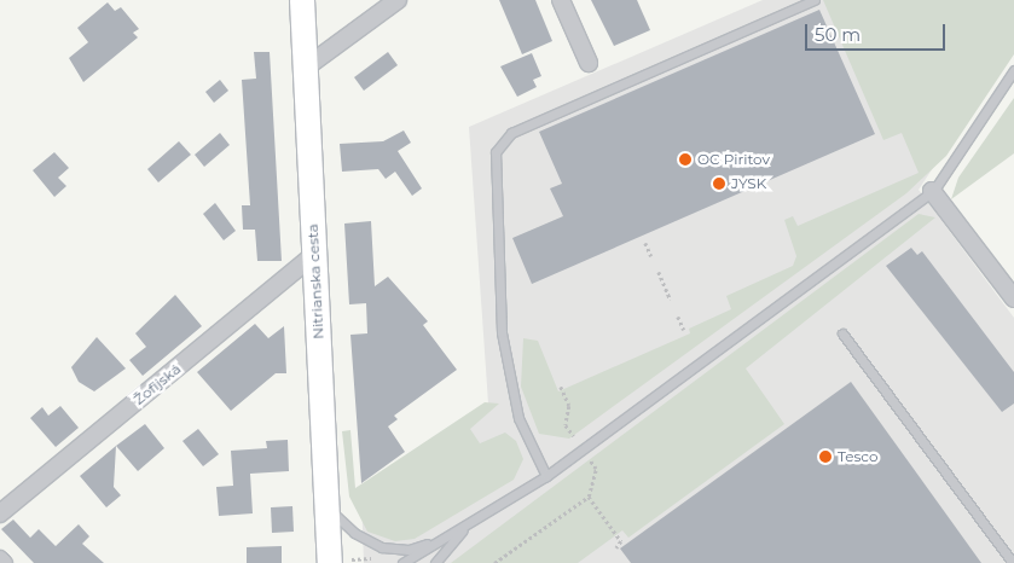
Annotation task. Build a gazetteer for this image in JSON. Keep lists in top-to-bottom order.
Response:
{
  "streets": {
    "main road": ["Nitrianska cesta"],
    "street": ["Žofijská"]
  },
  "crossings": [
    ["Nitrianska cesta", "Žofijská"]
  ],
  "places": ["OC Piritov", "JYSK", "Tesco"],
  "scale_bar": "50 m"
}
